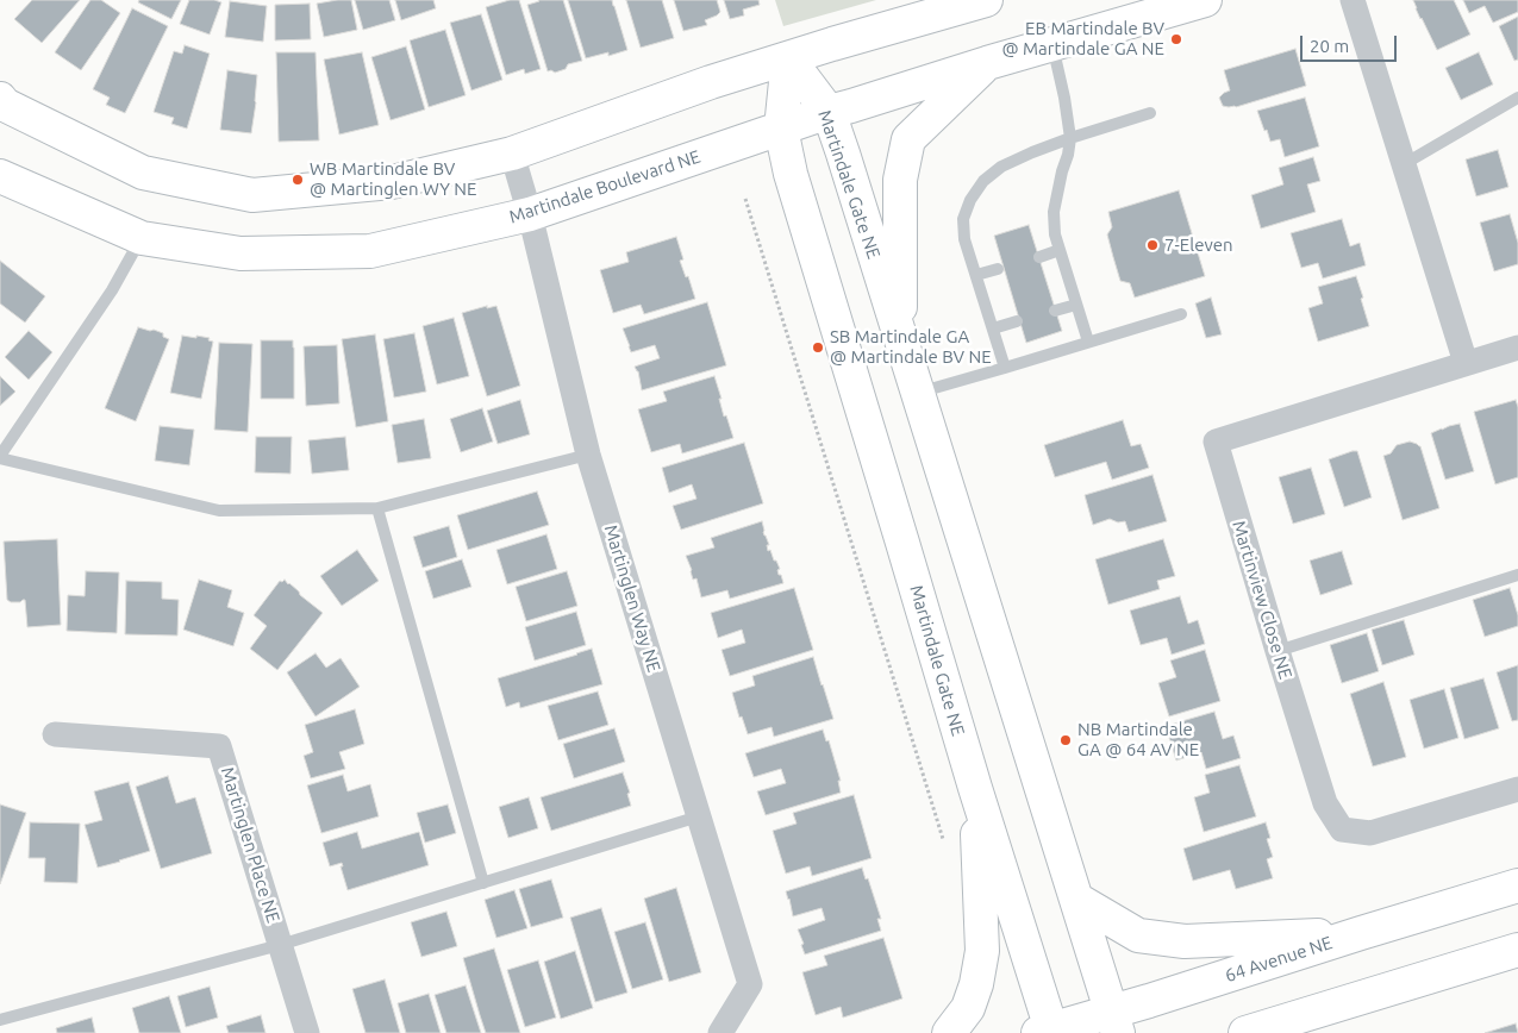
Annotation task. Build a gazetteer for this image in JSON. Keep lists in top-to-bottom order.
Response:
{
  "streets": {
    "street": [
      "Martindale Gate NE",
      "Martindale Boulevard NE",
      "Martinglen Way NE",
      "Martinview Close NE",
      "Martinglen Place NE",
      "64 Avenue NE"
    ]
  },
  "crossings": [
    ["Martindale Gate NE", "Martindale Boulevard NE"],
    ["Martindale Gate NE", "64 Avenue NE"],
    ["Martindale Boulevard NE", "Martinglen Way NE"]
  ],
  "places": [
    "EB Martindale BV @ Martindale GA NE",
    "WB Martindale BV @ Martinglen WY NE",
    "7-Eleven",
    "SB Martindale GA @ Martindale BV NE",
    "NB Martindale GA @ 64 AV NE"
  ],
  "scale_bar": "20 m"
}
